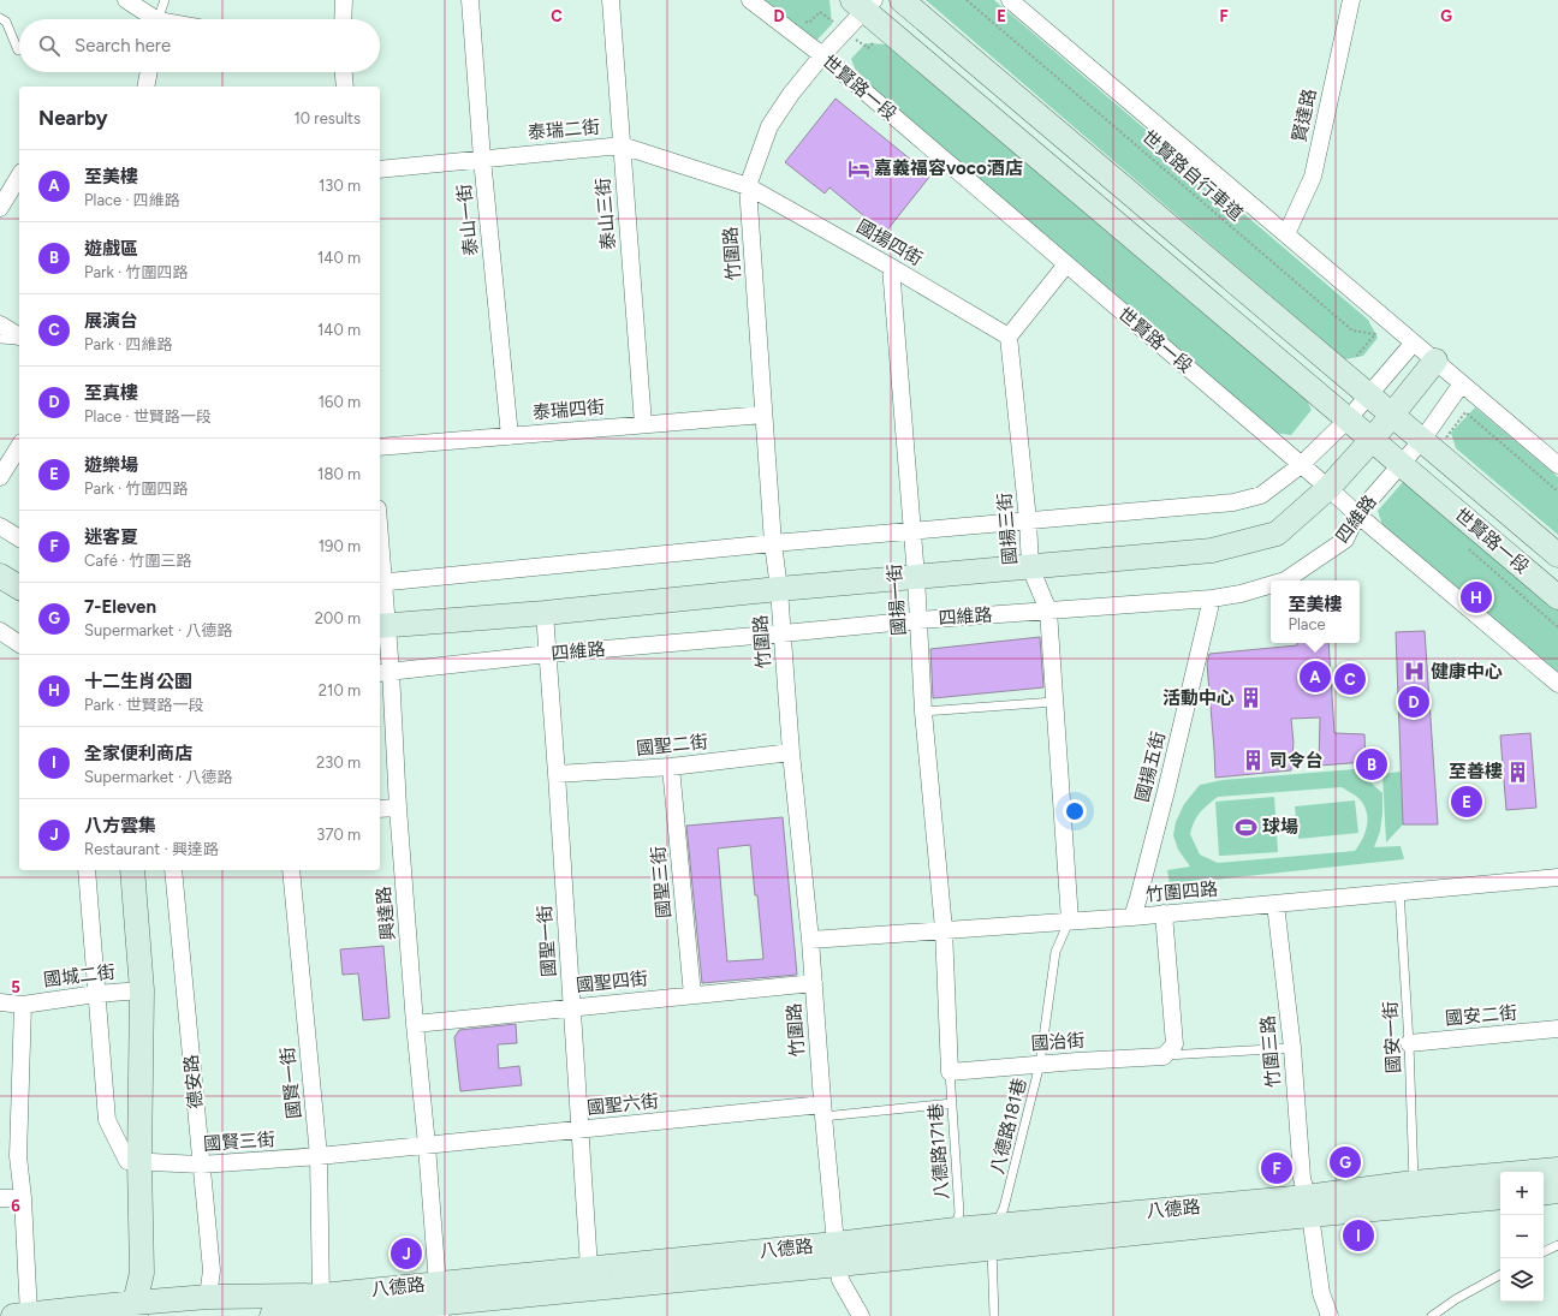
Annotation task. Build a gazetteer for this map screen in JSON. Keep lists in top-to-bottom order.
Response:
{
  "streets": {
    "street": [
      "世賢路一段",
      "賢達路",
      "泰瑞二街",
      "泰山三街",
      "泰山一街",
      "國揚四街",
      "竹圍路",
      "泰瑞四街",
      "四維路",
      "國揚三街",
      "國揚一街",
      "國聖二街",
      "國揚五街",
      "國聖三街",
      "竹圍四路",
      "興達路",
      "國聖一街",
      "國城二街",
      "國聖四街",
      "國安二街",
      "國治街",
      "竹圍三路",
      "德安路",
      "國賢一街",
      "國聖六街",
      "國賢三街",
      "八德路"
    ],
    "lane": ["國安一街", "八德路181巷", "八德路171巷"],
    "path": ["世賢路自行車道"]
  },
  "crossings": [
    ["世賢路一段", "竹圍路"],
    ["世賢路一段", "四維路"],
    ["泰瑞二街", "泰山三街"],
    ["泰瑞二街", "泰山一街"],
    ["泰瑞二街", "國揚四街"],
    ["泰瑞二街", "竹圍路"],
    ["泰山三街", "泰瑞四街"],
    ["泰山一街", "泰瑞四街"],
    ["國揚四街", "竹圍路"],
    ["國揚四街", "國揚三街"],
    ["國揚四街", "國揚一街"],
    ["竹圍路", "泰瑞四街"],
    ["竹圍路", "四維路"],
    ["竹圍路", "國聖二街"],
    ["竹圍路", "竹圍四路"],
    ["竹圍路", "國聖四街"],
    ["竹圍路", "國聖六街"],
    ["竹圍路", "八德路"],
    ["四維路", "國揚三街"],
    ["四維路", "國揚一街"],
    ["四維路", "國揚五街"],
    ["四維路", "興達路"],
    ["四維路", "國聖一街"],
    ["國揚三街", "竹圍四路"],
    ["國揚三街", "八德路181巷"],
    ["國揚一街", "竹圍四路"],
    ["國聖二街", "國聖三街"],
    ["國聖二街", "國聖一街"],
    ["國揚五街", "竹圍四路"],
    ["國聖三街", "國聖四街"],
    ["竹圍四路", "國安一街"],
    ["竹圍四路", "竹圍三路"],
    ["竹圍四路", "八德路181巷"],
    ["興達路", "國聖四街"],
    ["興達路", "國聖六街"],
    ["興達路", "國賢三街"],
    ["興達路", "八德路"],
    ["國聖一街", "國聖四街"],
    ["國聖一街", "國聖六街"],
    ["國聖一街", "八德路"],
    ["國城二街", "八德路"],
    ["國安二街", "國安一街"],
    ["國安一街", "八德路"],
    ["國治街", "八德路181巷"],
    ["國治街", "八德路171巷"],
    ["竹圍三路", "八德路"],
    ["德安路", "國賢三街"],
    ["德安路", "八德路"],
    ["國賢一街", "國賢三街"],
    ["國賢一街", "八德路"],
    ["國聖六街", "國賢三街"],
    ["八德路181巷", "八德路"],
    ["八德路171巷", "八德路"]
  ],
  "places": {
    "hotel": ["嘉義福容voco酒店"],
    "hospital": ["健康中心"],
    "building": ["活動中心", "司令台", "至善樓"],
    "sports": ["球場"]
  },
  "page": {
    "search": "Search here",
    "heading": ["Nearby", "10 results"],
    "list": [
      {
        "mark": "A",
        "name": "至美樓",
        "note": "Place · 四維路",
        "value": "130 m"
      },
      {
        "mark": "B",
        "name": "遊戲區",
        "note": "Park · 竹圍四路",
        "value": "140 m"
      },
      {
        "mark": "C",
        "name": "展演台",
        "note": "Park · 四維路",
        "value": "140 m"
      },
      {
        "mark": "D",
        "name": "至真樓",
        "note": "Place · 世賢路一段",
        "value": "160 m"
      },
      {
        "mark": "E",
        "name": "遊樂場",
        "note": "Park · 竹圍四路",
        "value": "180 m"
      },
      {
        "mark": "F",
        "name": "迷客夏",
        "note": "Café · 竹圍三路",
        "value": "190 m"
      },
      {
        "mark": "G",
        "name": "7-Eleven",
        "note": "Supermarket · 八德路",
        "value": "200 m"
      },
      {
        "mark": "H",
        "name": "十二生肖公園",
        "note": "Park · 世賢路一段",
        "value": "210 m"
      },
      {
        "mark": "I",
        "name": "全家便利商店",
        "note": "Supermarket · 八德路",
        "value": "230 m"
      },
      {
        "mark": "J",
        "name": "八方雲集",
        "note": "Restaurant · 興達路",
        "value": "370 m"
      }
    ],
    "pins": [
      "H",
      "A",
      "C",
      "D",
      "B",
      "E",
      "G",
      "F",
      "I",
      "J"
    ],
    "popup": ["至美樓", "Place"],
    "map_buttons": ["+", "−"]
  },
  "grid": {
    "columns": [
      "C",
      "D",
      "E",
      "F",
      "G"
    ],
    "rows": ["5", "6"]
  }
}
